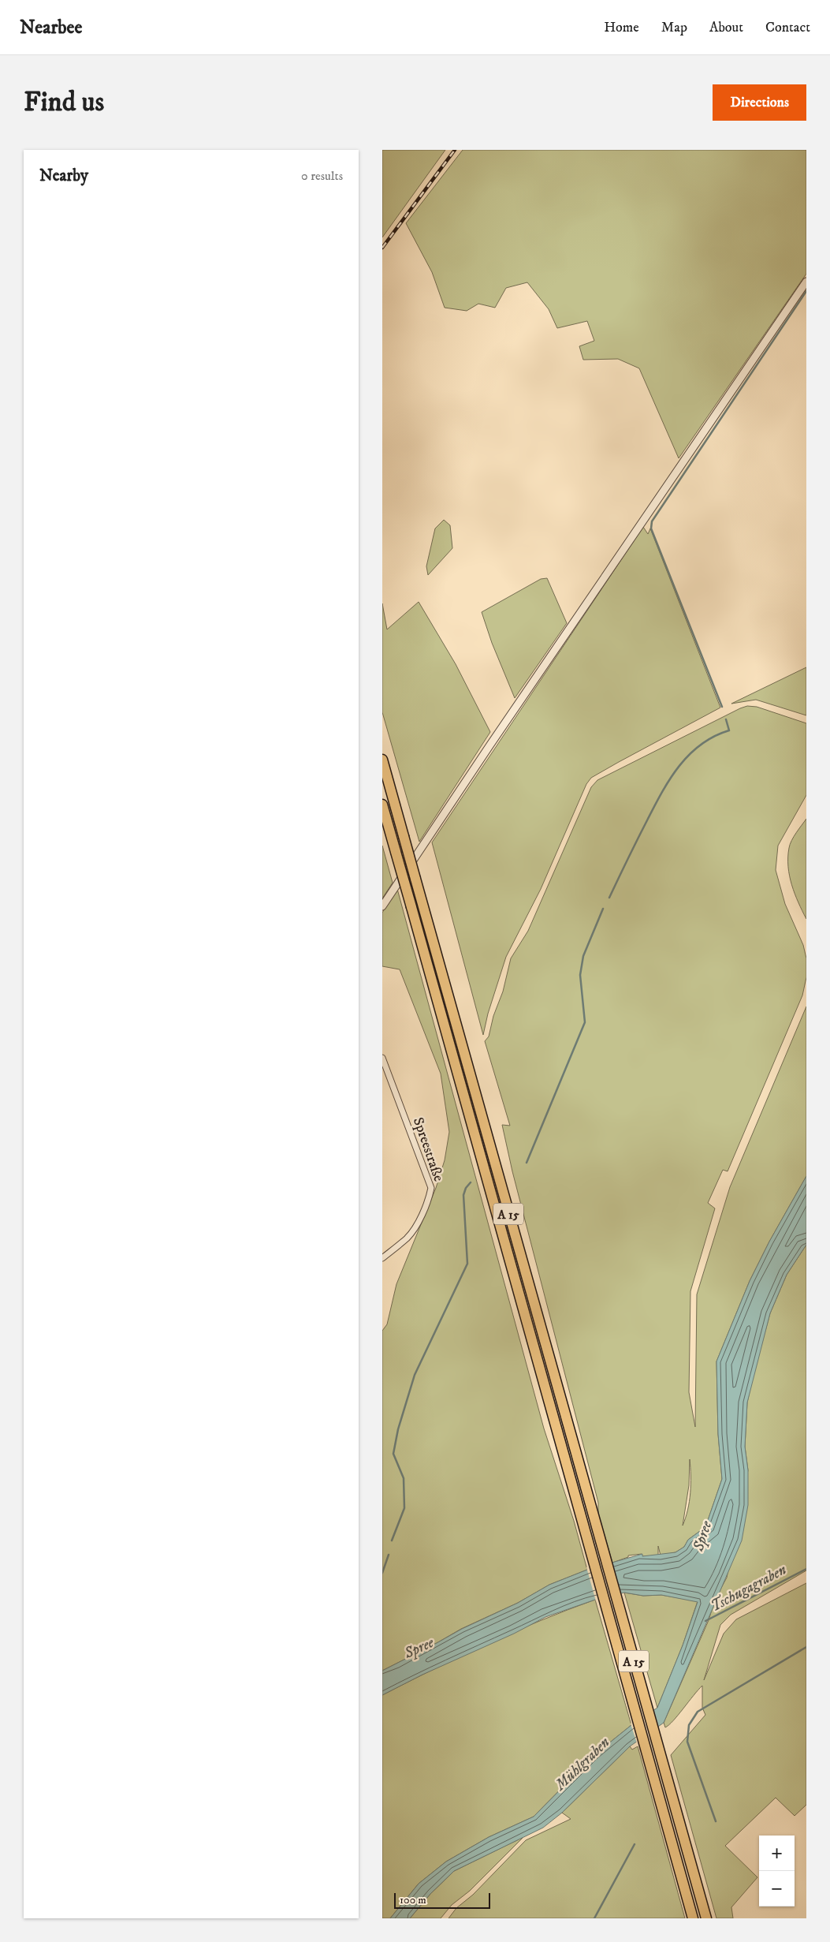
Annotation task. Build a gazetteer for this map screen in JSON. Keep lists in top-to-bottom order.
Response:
{
  "streets": {
    "highway": ["A 15"],
    "street": ["Spreestraße"]
  },
  "water": ["Spree", "Tschugagraben", "Mühlgraben"],
  "scale_bar": "100 m",
  "page": {
    "header": "Nearbee",
    "nav": [
      "Home",
      "Map",
      "About",
      "Contact"
    ],
    "buttons": "Directions",
    "title": "Find us",
    "heading": ["Nearby", "0 results"],
    "map_buttons": ["+", "−"],
    "scale": "100 m"
  }
}
